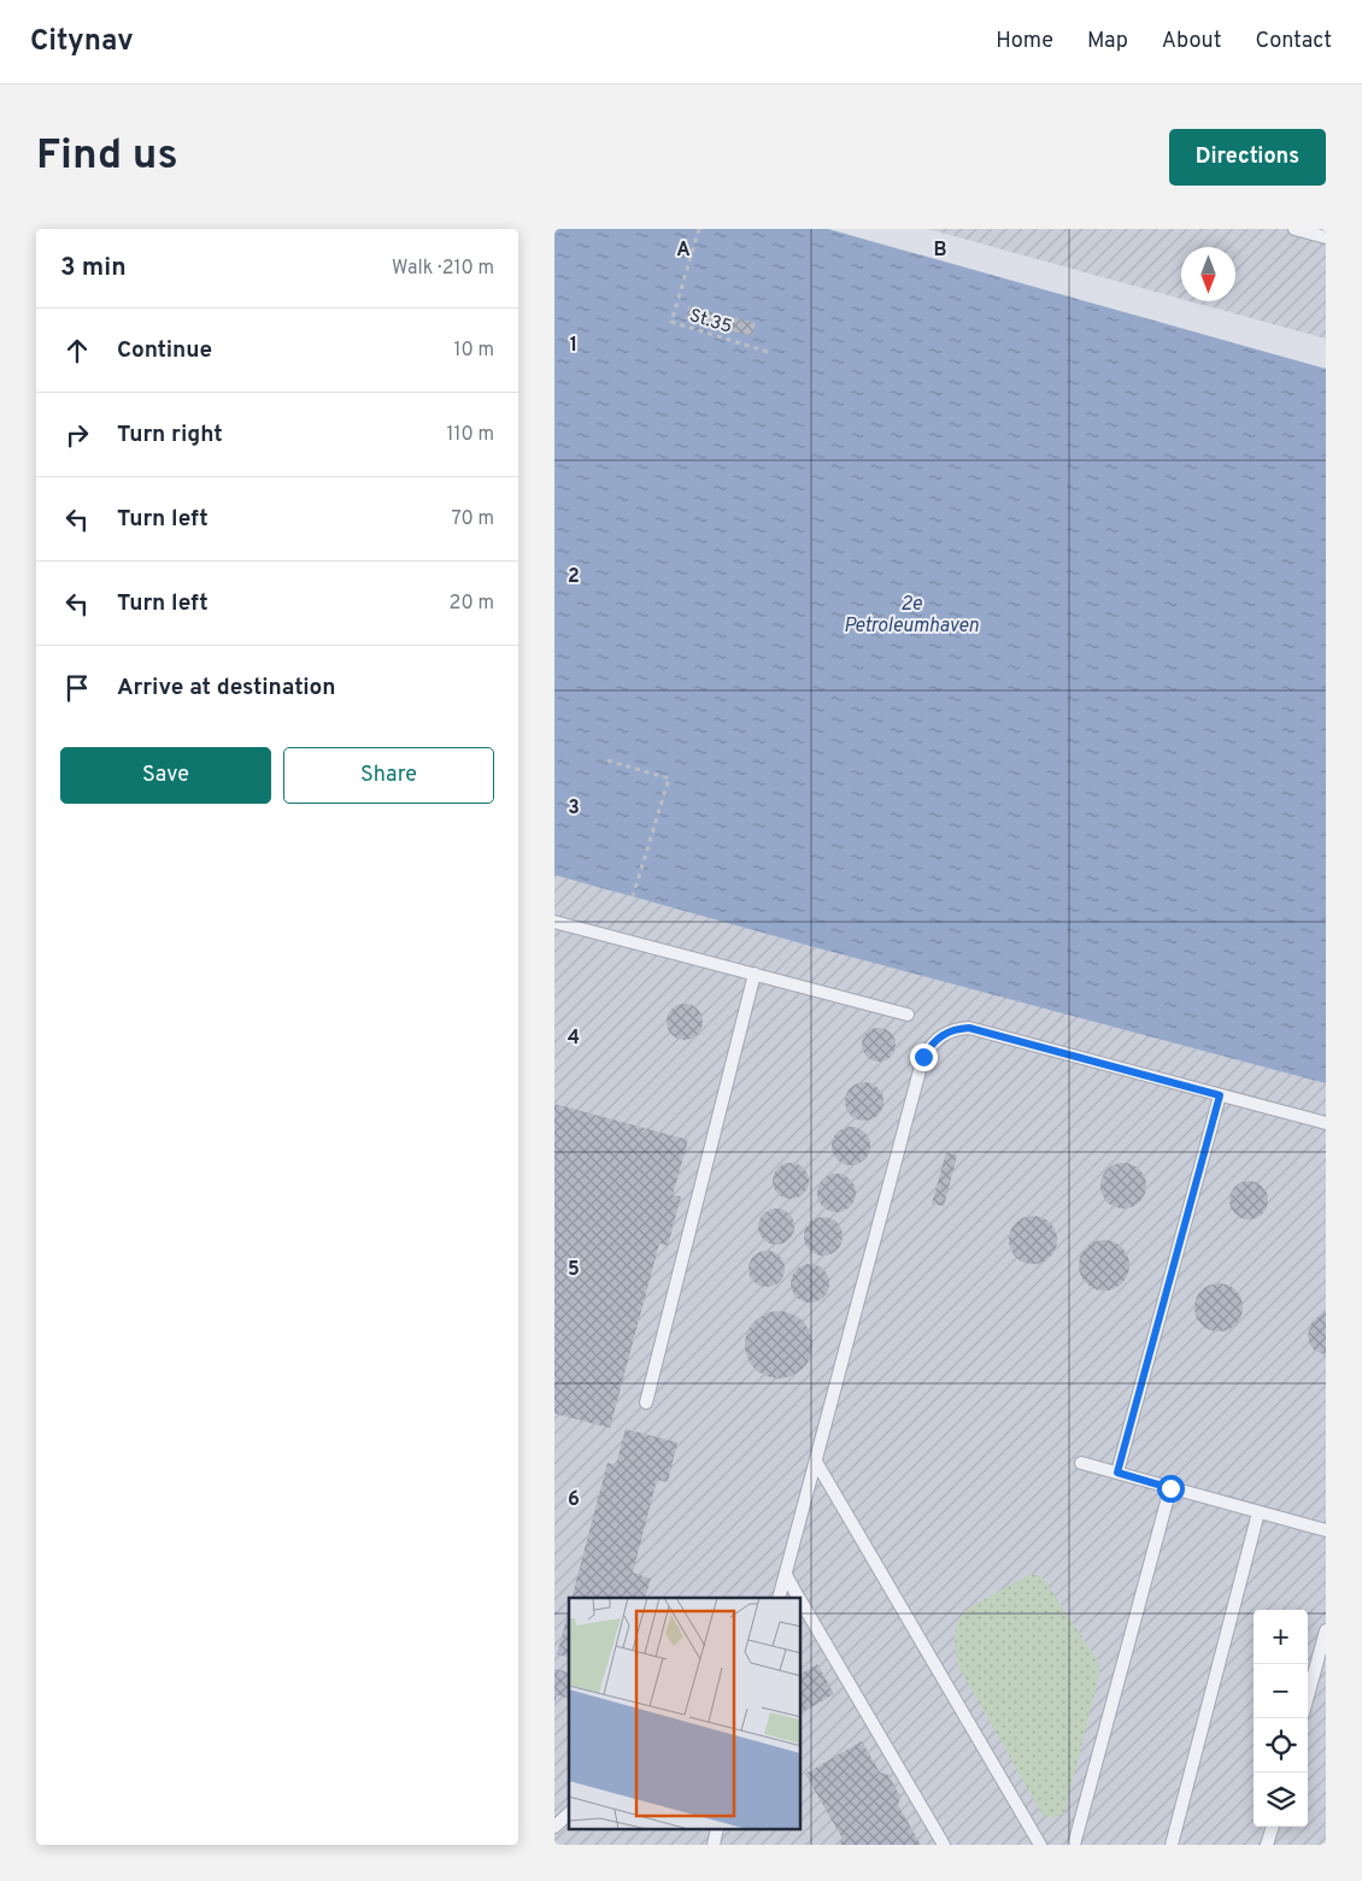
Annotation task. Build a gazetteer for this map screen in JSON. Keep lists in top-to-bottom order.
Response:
{
  "streets": {
    "path": ["St.35"]
  },
  "water": ["2e Petroleumhaven"],
  "north": "bottom",
  "page": {
    "header": "Citynav",
    "nav": [
      "Home",
      "Map",
      "About",
      "Contact"
    ],
    "buttons": [
      "Directions",
      ["Save", "Share"]
    ],
    "title": "Find us",
    "heading": ["3 min", "Walk · 210 m"],
    "list": [
      ["Continue", "10 m"],
      ["Turn right", "110 m"],
      ["Turn left", "70 m"],
      ["Turn left", "20 m"],
      "Arrive at destination"
    ],
    "map_buttons": ["+", "−"]
  },
  "grid": {
    "columns": ["A", "B"],
    "rows": [
      "1",
      "2",
      "3",
      "4",
      "5",
      "6"
    ]
  }
}
